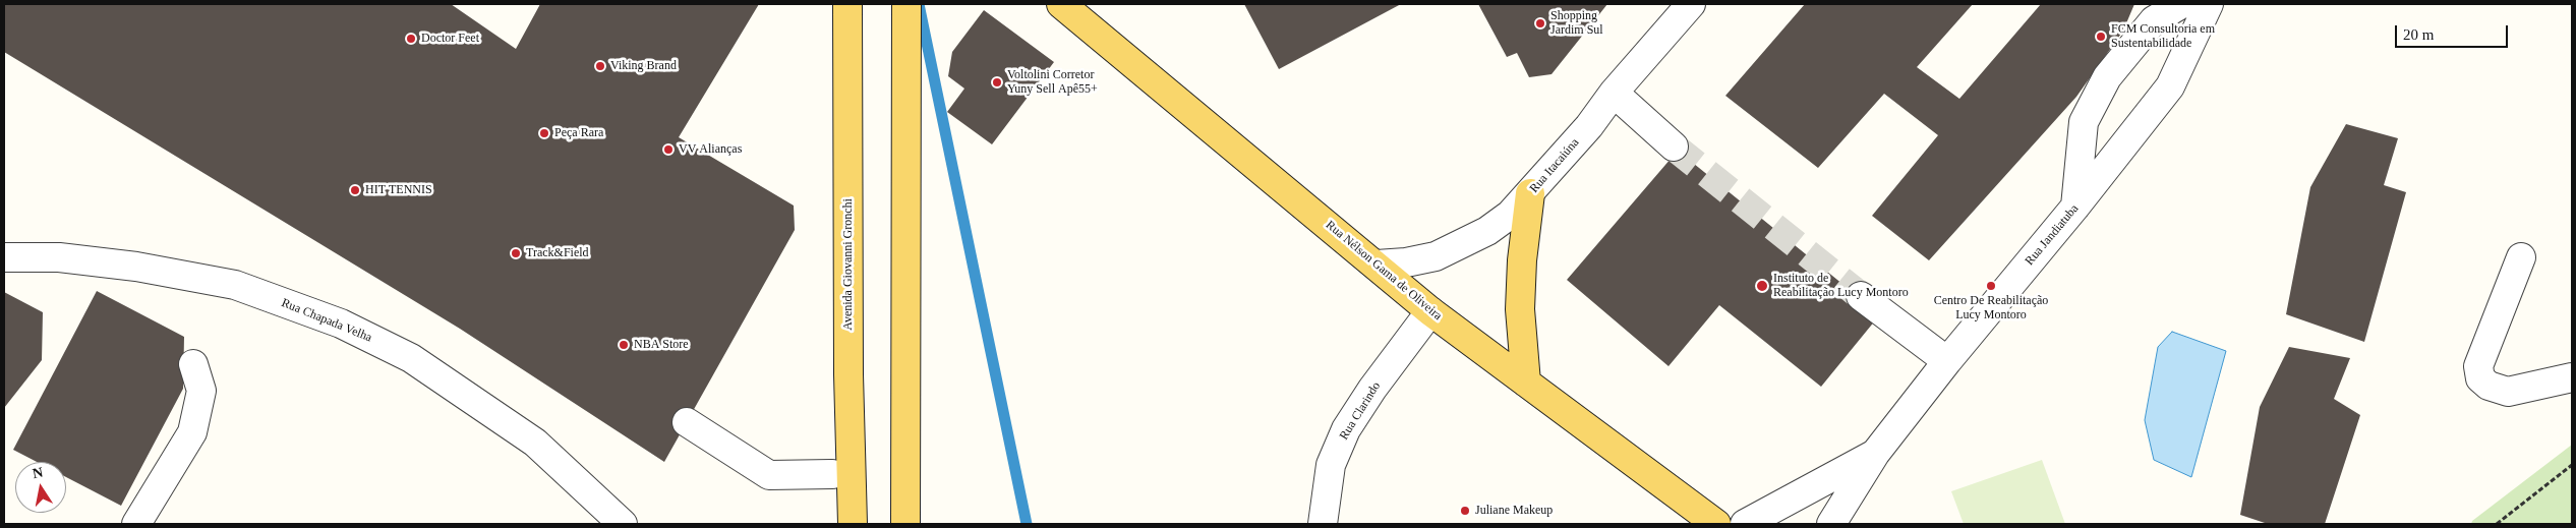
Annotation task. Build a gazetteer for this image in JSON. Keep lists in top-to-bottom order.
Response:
{
  "streets": {
    "main road": ["Avenida Giovanni Gronchi", "Rua Nélson Gama de Oliveira"],
    "street": [
      "Rua Itacaiúna",
      "Rua Jandiatuba",
      "Rua Chapada Velha",
      "Rua Clarindo"
    ]
  },
  "crossings": [
    ["Rua Itacaiúna", "Rua Nélson Gama de Oliveira"],
    ["Rua Nélson Gama de Oliveira", "Rua Clarindo"]
  ],
  "places": [
    "Shopping Jardim Sul",
    "FCM Consultoria em Sustentabilidade",
    "Doctor Feet",
    "Viking Brand",
    "Voltolini Corretor Yuny Sell Apê55+",
    "Peça Rara",
    "VV Alianças",
    "HIT TENNIS",
    "Track&Field",
    "Instituto de Reabilitação Lucy Montoro",
    "Centro De Reabilitação Lucy Montoro",
    "NBA Store",
    "Juliane Makeup"
  ],
  "scale_bar": "20 m",
  "north": "top"
}
